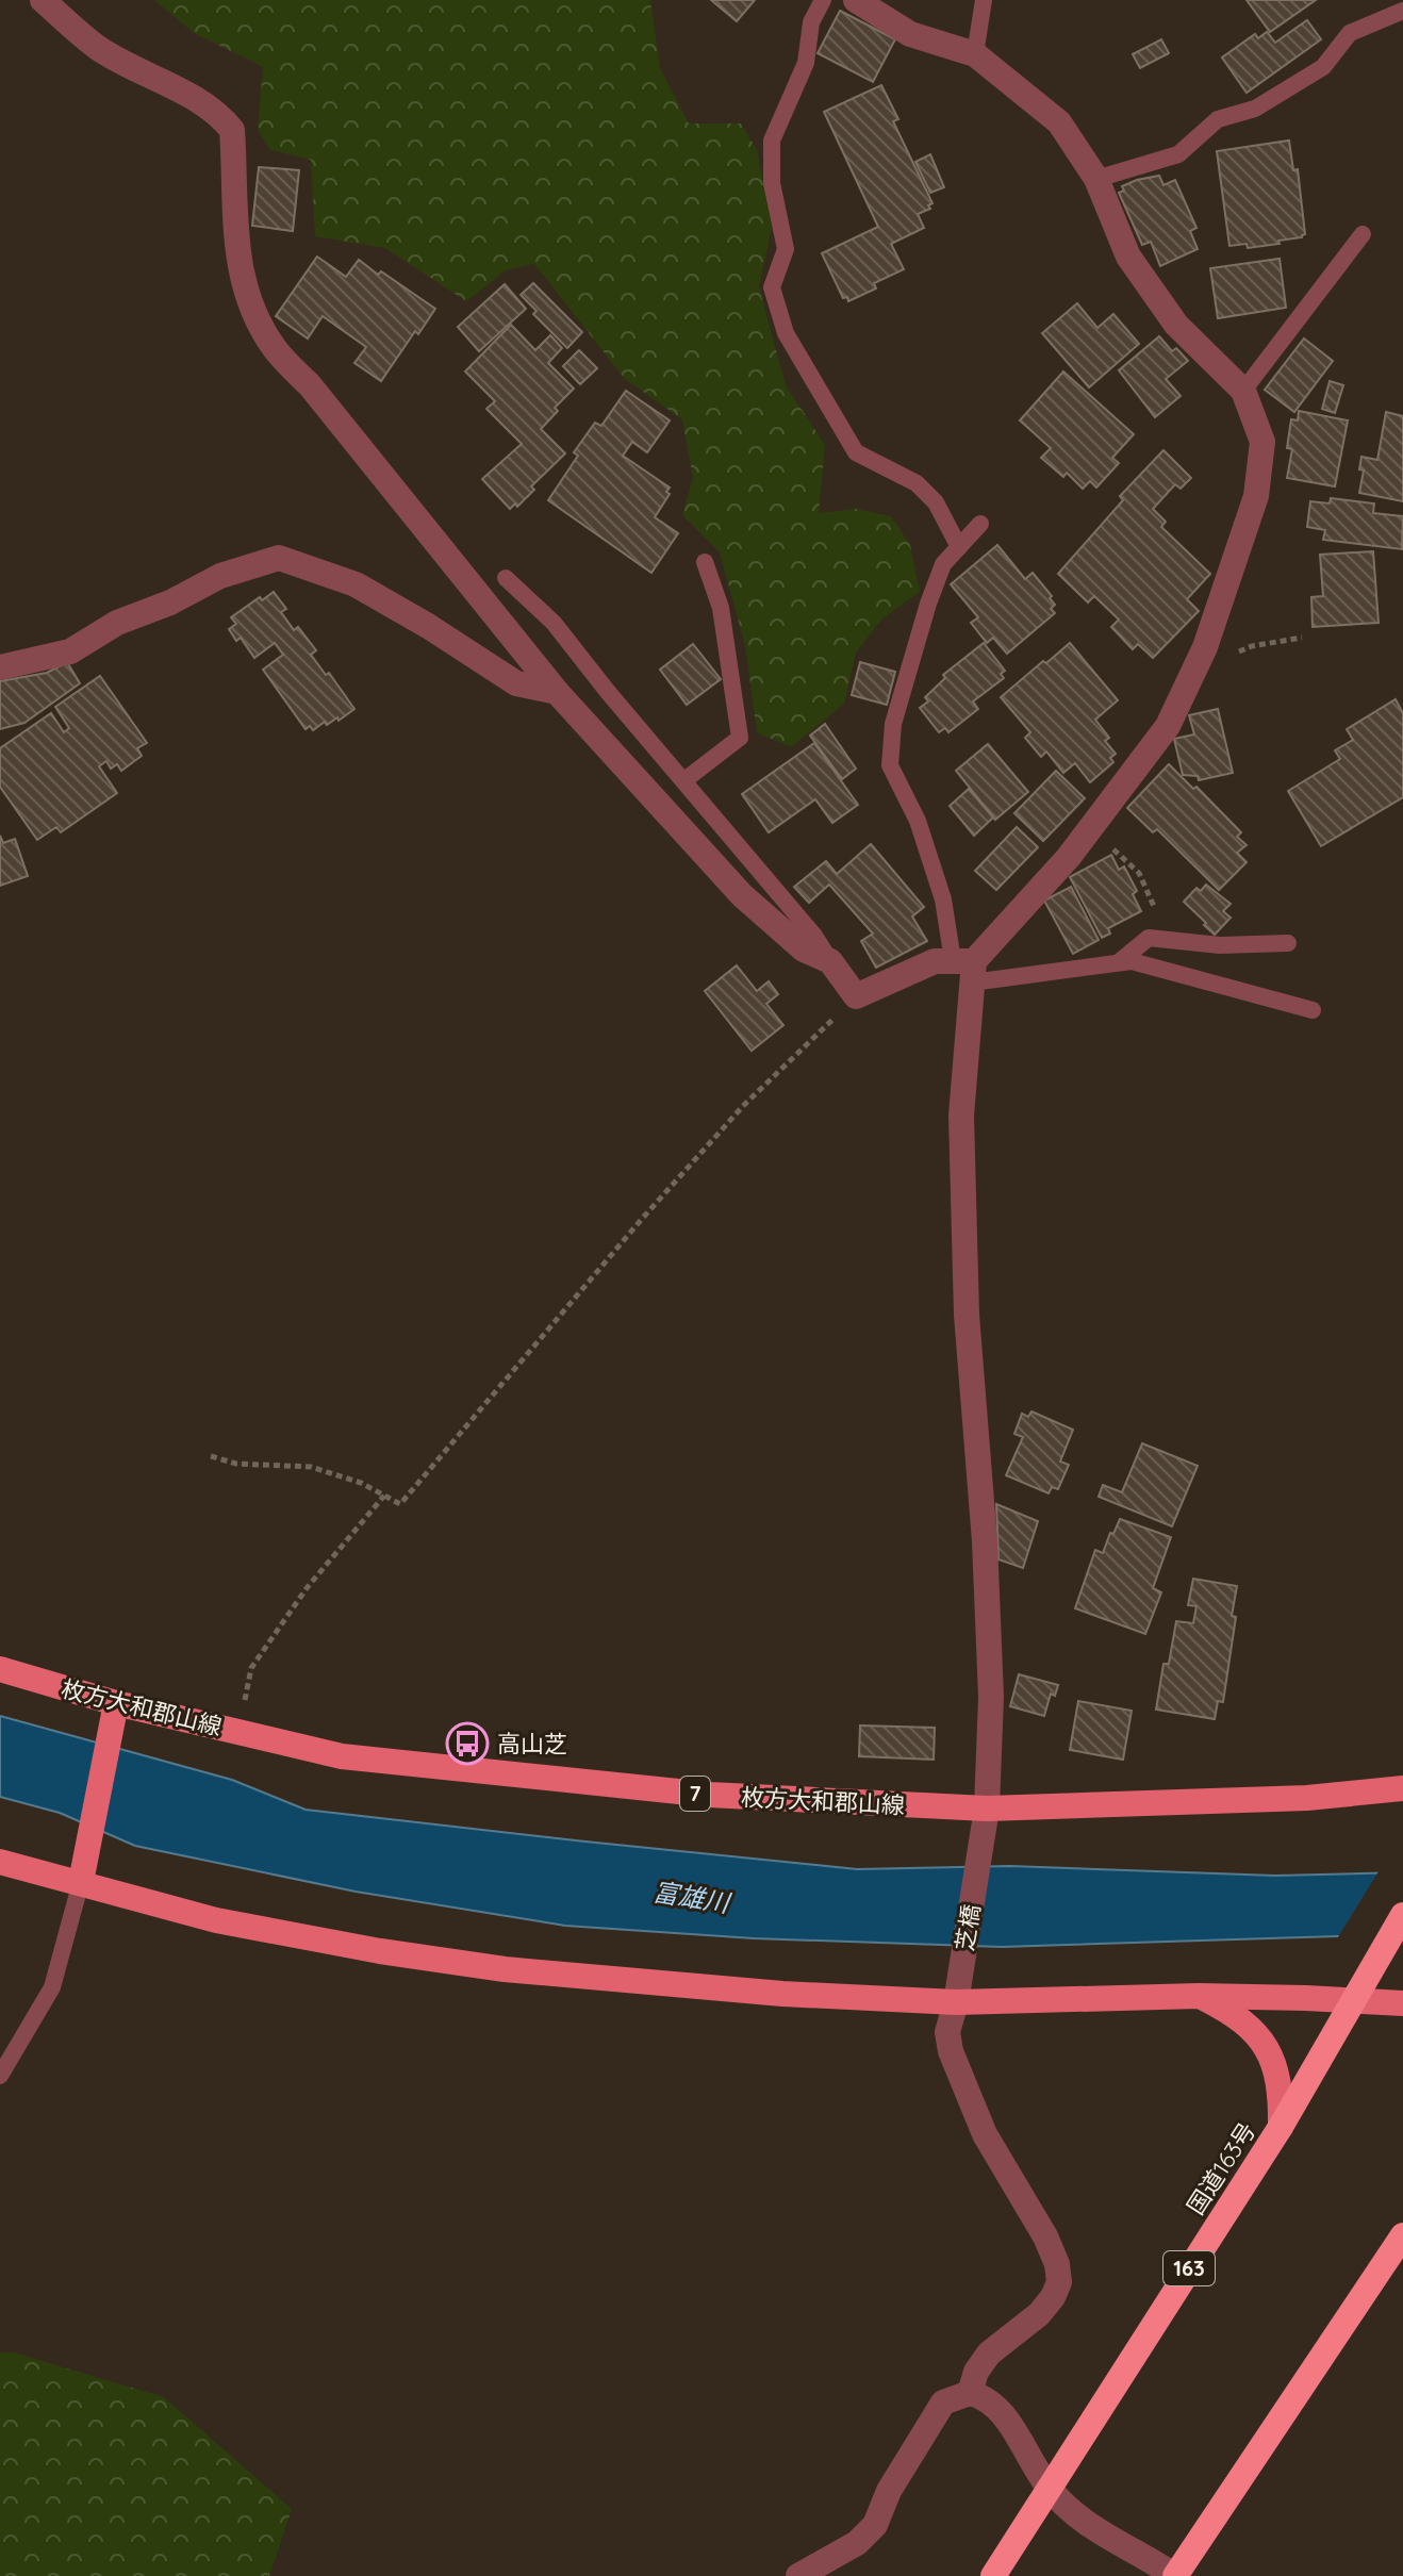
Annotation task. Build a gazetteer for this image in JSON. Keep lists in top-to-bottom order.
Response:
{
  "streets": {
    "highway": ["国道163号", "163"],
    "main road": ["枚方大和郡山線", "7"],
    "street": ["芝橋"]
  },
  "crossings": [
    ["枚方大和郡山線", "芝橋"]
  ],
  "water": ["富雄川"],
  "places": {
    "bus stop": ["高山芝"]
  }
}
